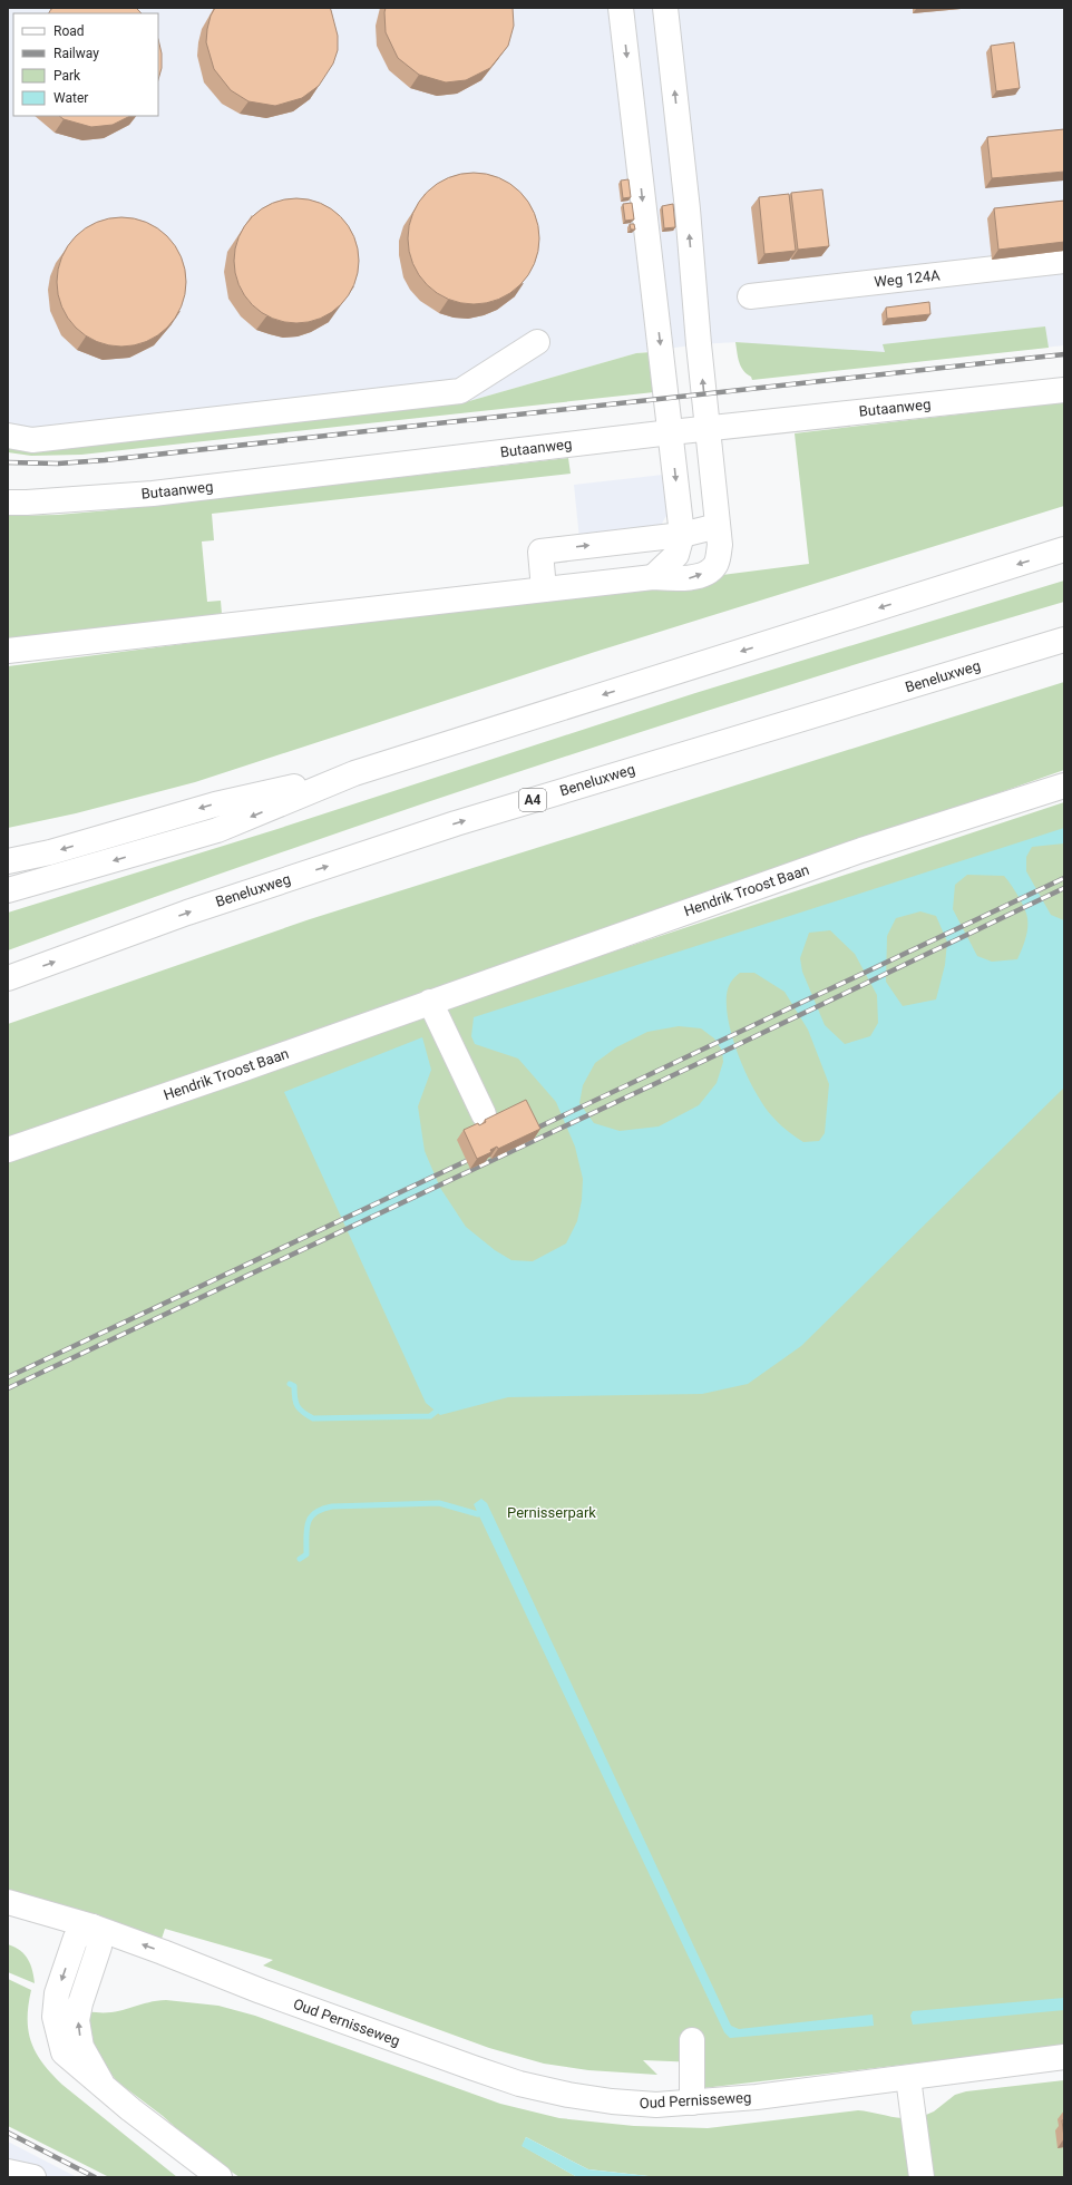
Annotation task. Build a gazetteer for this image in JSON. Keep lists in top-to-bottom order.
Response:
{
  "streets": {
    "main road": [
      "Weg 124A",
      "Butaanweg",
      "Beneluxweg",
      "A4",
      "Hendrik Troost Baan",
      "Oud Pernisseweg"
    ]
  },
  "parks": ["Pernisserpark"],
  "legend": [
    "Road",
    "Railway",
    "Park",
    "Water"
  ]
}
